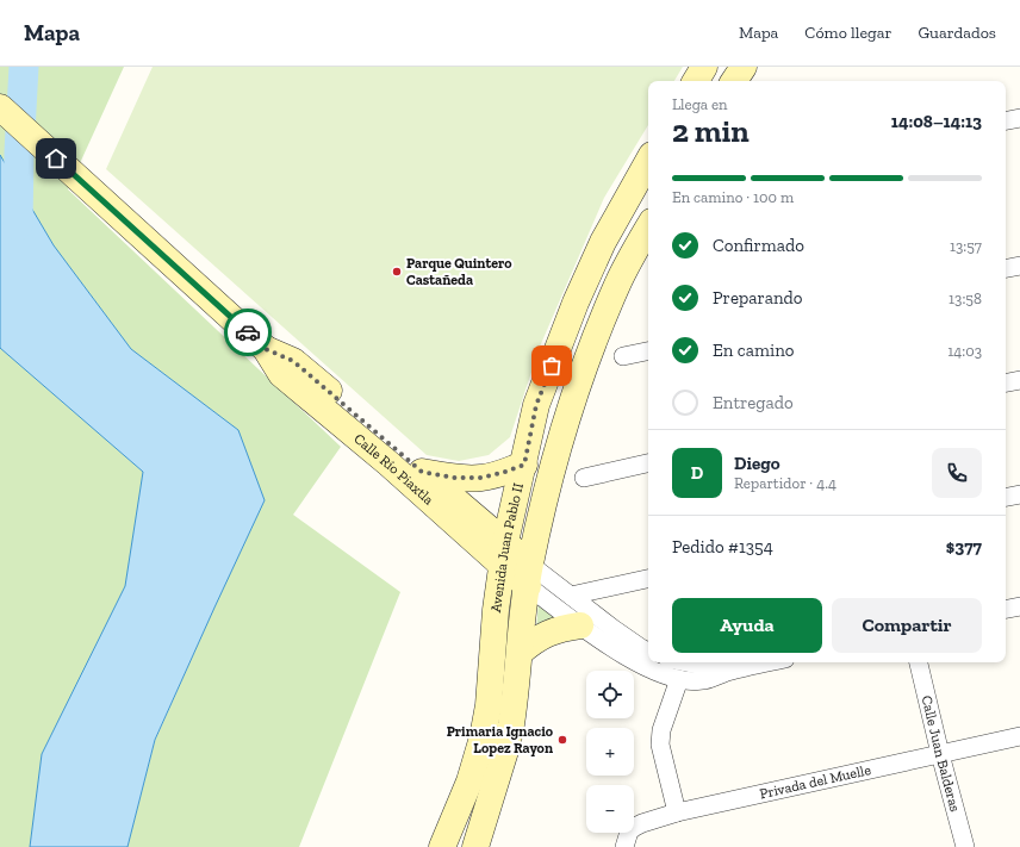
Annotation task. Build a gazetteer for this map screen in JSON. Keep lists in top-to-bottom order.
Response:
{
  "streets": {
    "main road": ["Calle Río Piaxtla", "Avenida Juan Pablo II"],
    "street": ["Calle Juan Balderas", "Privada del Muelle"]
  },
  "crossings": [
    ["Calle Río Piaxtla", "Avenida Juan Pablo II"],
    ["Calle Juan Balderas", "Privada del Muelle"]
  ],
  "places": ["Parque Quintero Castañeda", "Primaria Ignacio Lopez Rayon"],
  "page": {
    "header": "Mapa",
    "nav": ["Mapa", "Cómo llegar", "Guardados"],
    "heading": ["2 min", "Llega en", "14:08–14:13"],
    "panel": [
      "Diego",
      "Repartidor · 4.4",
      "Pedido #1354",
      "$377"
    ],
    "bar": "En camino · 100 m",
    "list": [
      ["Confirmado", "13:57"],
      ["Preparando", "13:58"],
      ["En camino", "14:03"],
      "Entregado"
    ],
    "round": "D",
    "buttons": ["Ayuda", "Compartir"],
    "map_buttons": ["+", "−"]
  }
}
